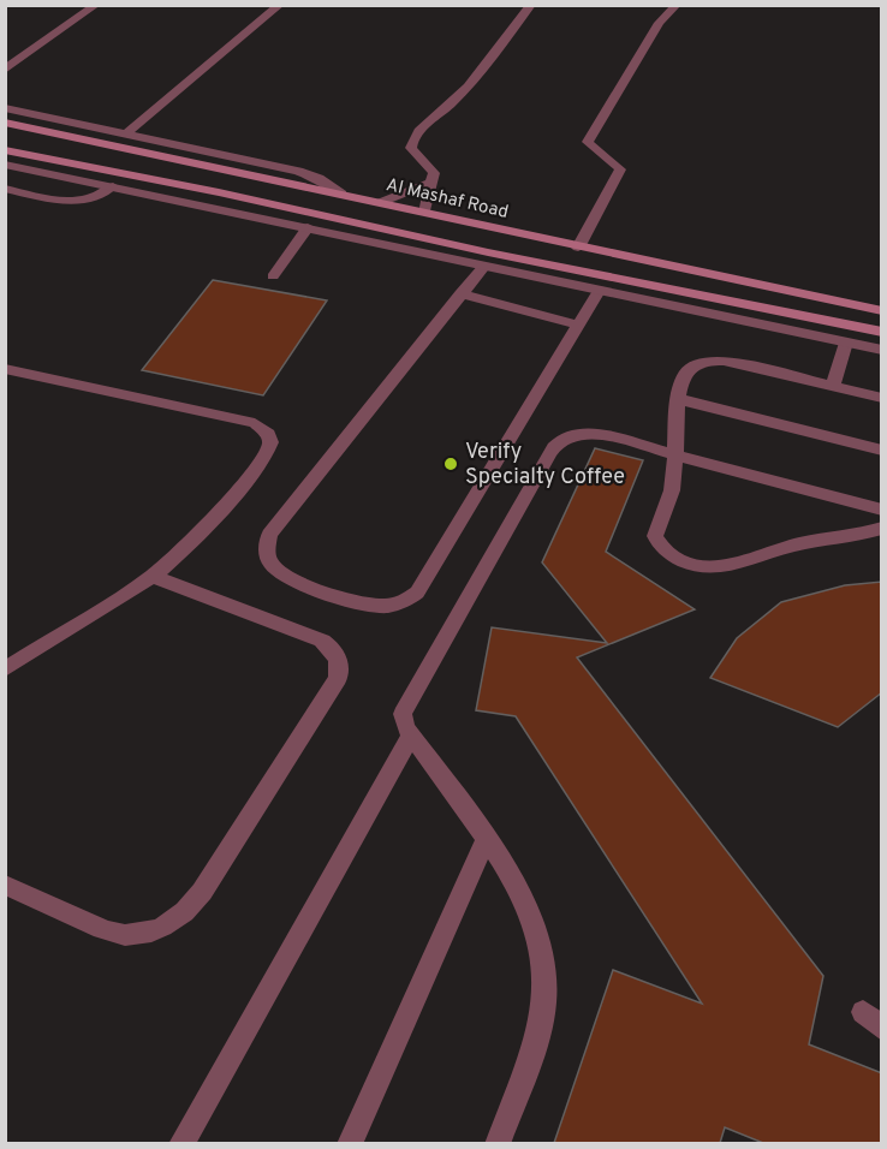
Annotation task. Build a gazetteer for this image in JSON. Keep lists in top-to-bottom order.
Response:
{
  "streets": {
    "street": ["Al Mashaf Road"]
  },
  "places": ["Verify Specialty Coffee"]
}
